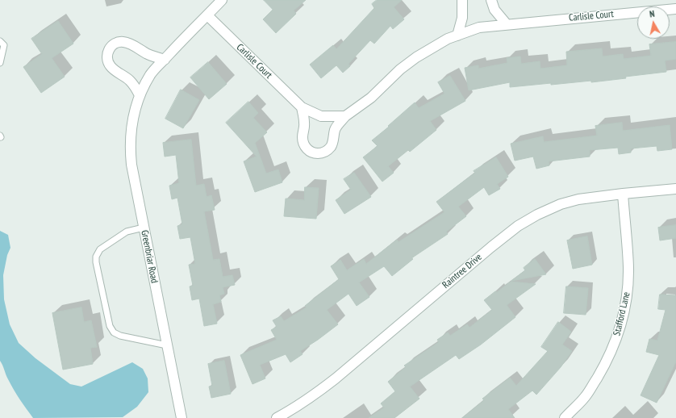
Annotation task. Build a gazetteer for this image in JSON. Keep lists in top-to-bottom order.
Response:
{
  "streets": {
    "street": [
      "Carlisle Court",
      "Greenbriar Road",
      "Raintree Drive",
      "Stafford Lane"
    ]
  },
  "crossings": [
    ["Carlisle Court", "Greenbriar Road"],
    ["Raintree Drive", "Stafford Lane"]
  ],
  "north": "top"
}
